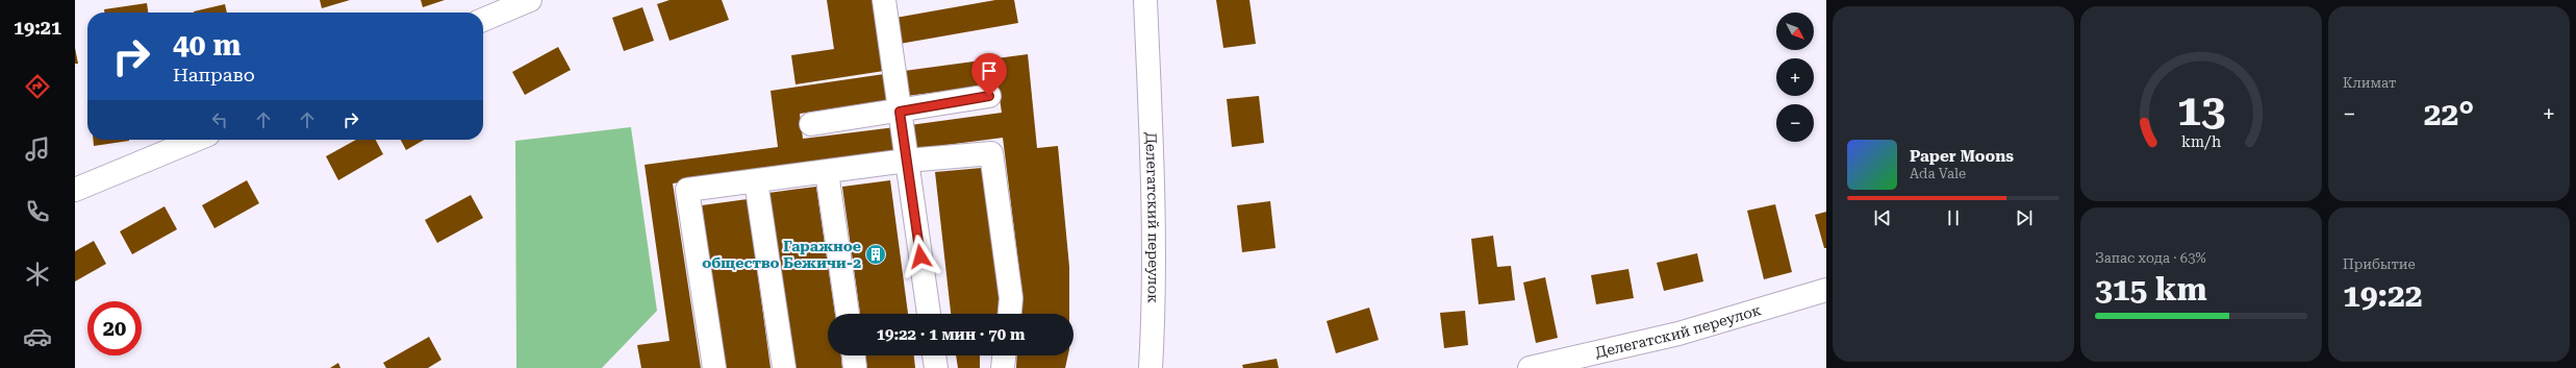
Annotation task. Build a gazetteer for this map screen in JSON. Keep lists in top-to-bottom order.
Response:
{
  "streets": {
    "street": ["Делегатский переулок"]
  },
  "places": {
    "building": ["Гаражное общество Бежичи-2"]
  },
  "north": "bottom right",
  "page": {
    "tabs": "19:21",
    "tile": [
      "Климат",
      ["Запас хода · 63%", "315 km"],
      ["Прибытие", "19:22"]
    ],
    "map_buttons": ["+", "−"],
    "turn": ["40 m", "Направо"],
    "heat": ["−", "22°", "+"],
    "song": ["Paper Moons", "Ada Vale"],
    "limit": "20",
    "trip": "19:22 · 1 мин · 70 m",
    "gauge": ["13", "km/h"]
  }
}
